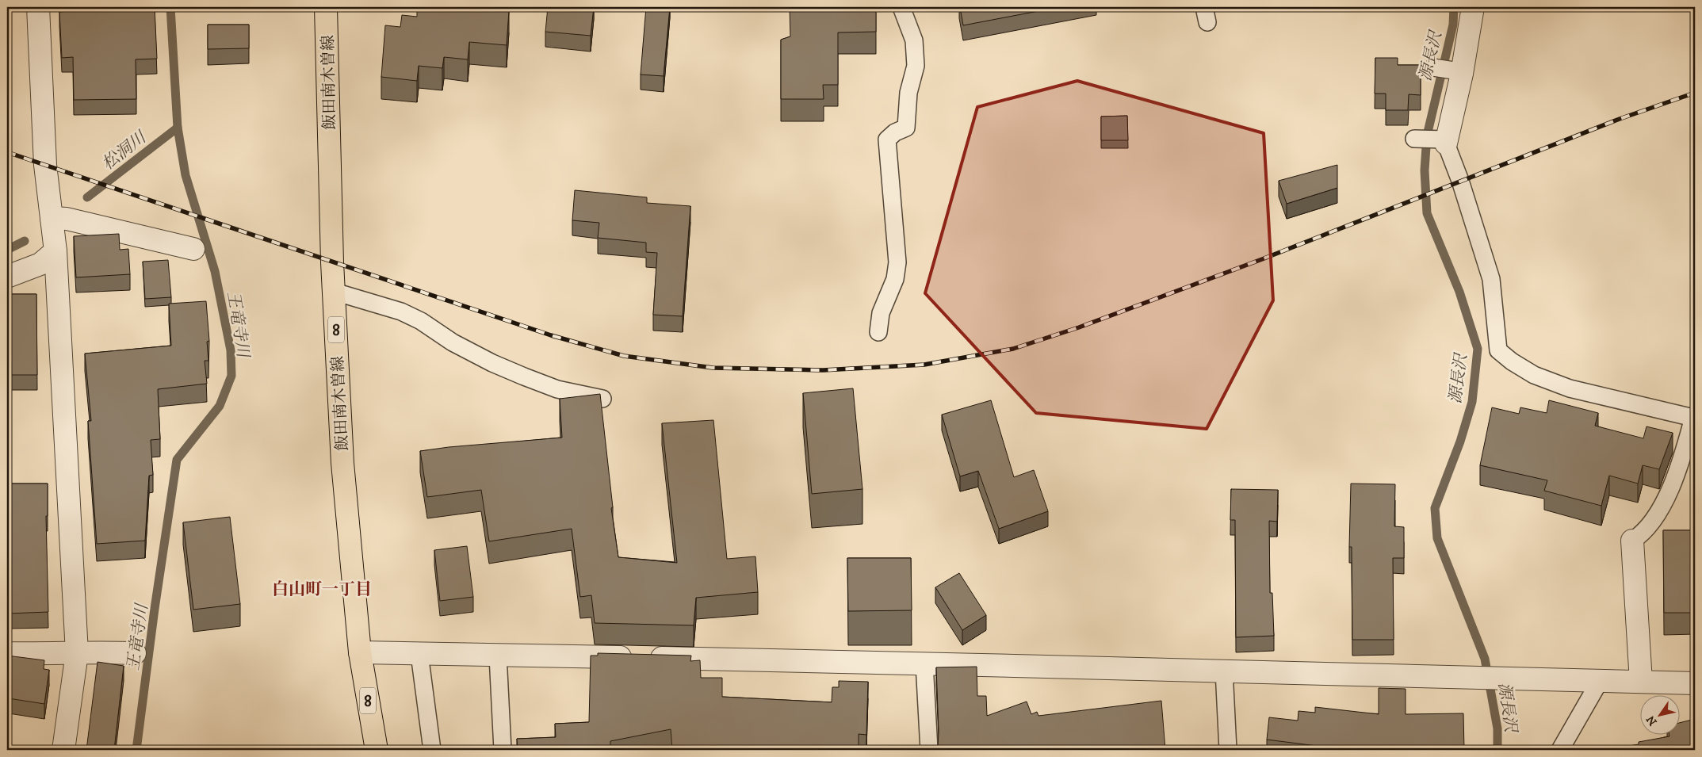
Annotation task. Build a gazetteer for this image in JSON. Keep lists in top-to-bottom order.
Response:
{
  "streets": {
    "main road": ["飯田南木曽線", "8"]
  },
  "districts": ["白山町一丁目"],
  "water": ["源長沢", "松洞川", "王竜寺川"],
  "north": "bottom left"
}
